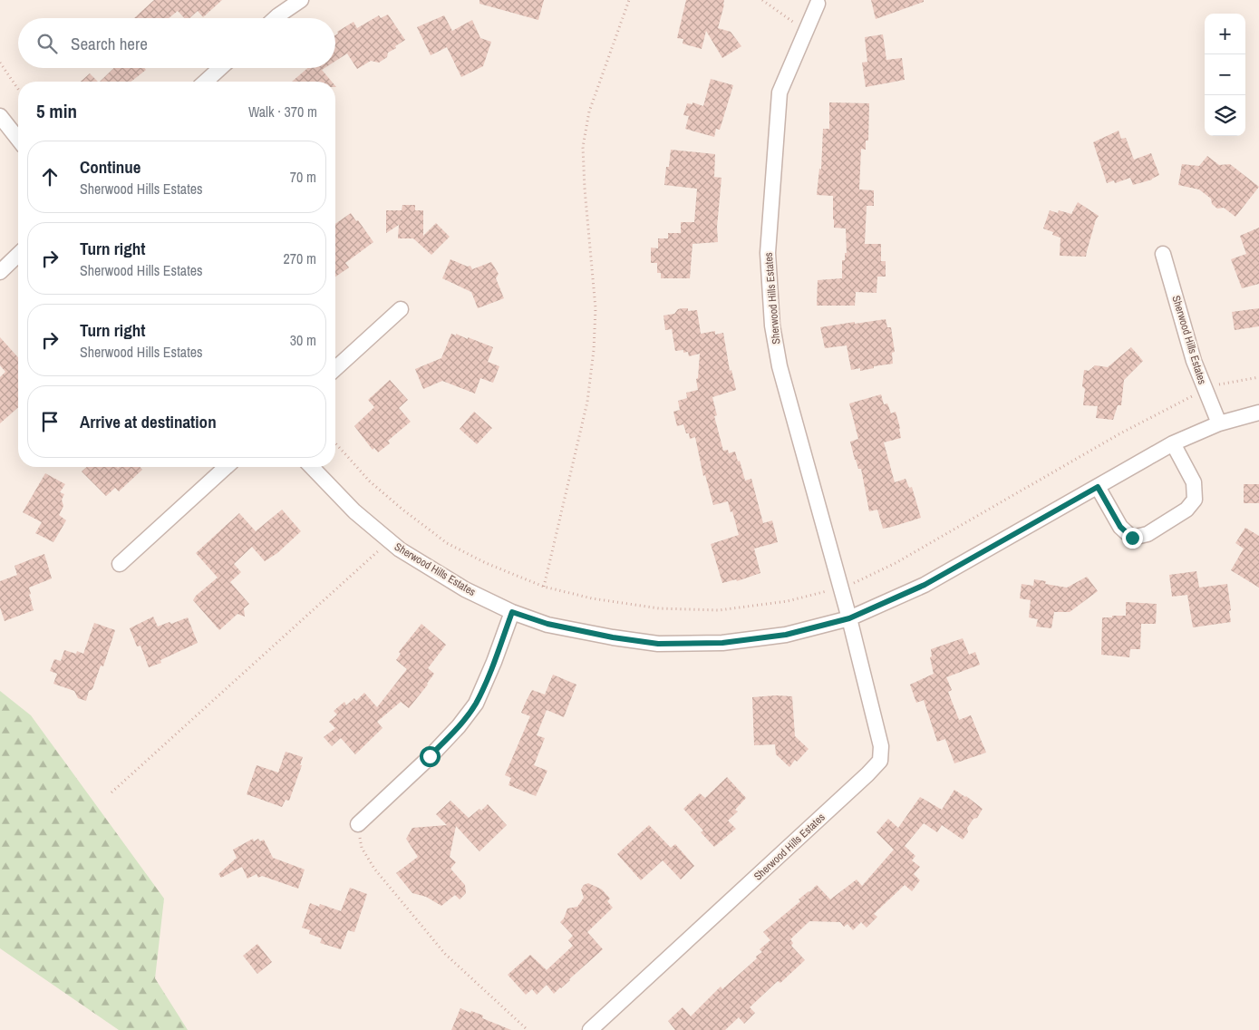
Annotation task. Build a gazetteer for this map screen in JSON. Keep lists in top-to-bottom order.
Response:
{
  "streets": {
    "street": ["Sherwood Hills Estates"]
  },
  "page": {
    "map_buttons": ["+", "−"],
    "search": "Search here",
    "heading": ["5 min", "Walk · 370 m"],
    "list": [
      ["Continue", "Sherwood Hills Estates", "70 m"],
      ["Turn right", "Sherwood Hills Estates", "270 m"],
      ["Turn right", "Sherwood Hills Estates", "30 m"],
      "Arrive at destination"
    ]
  }
}
